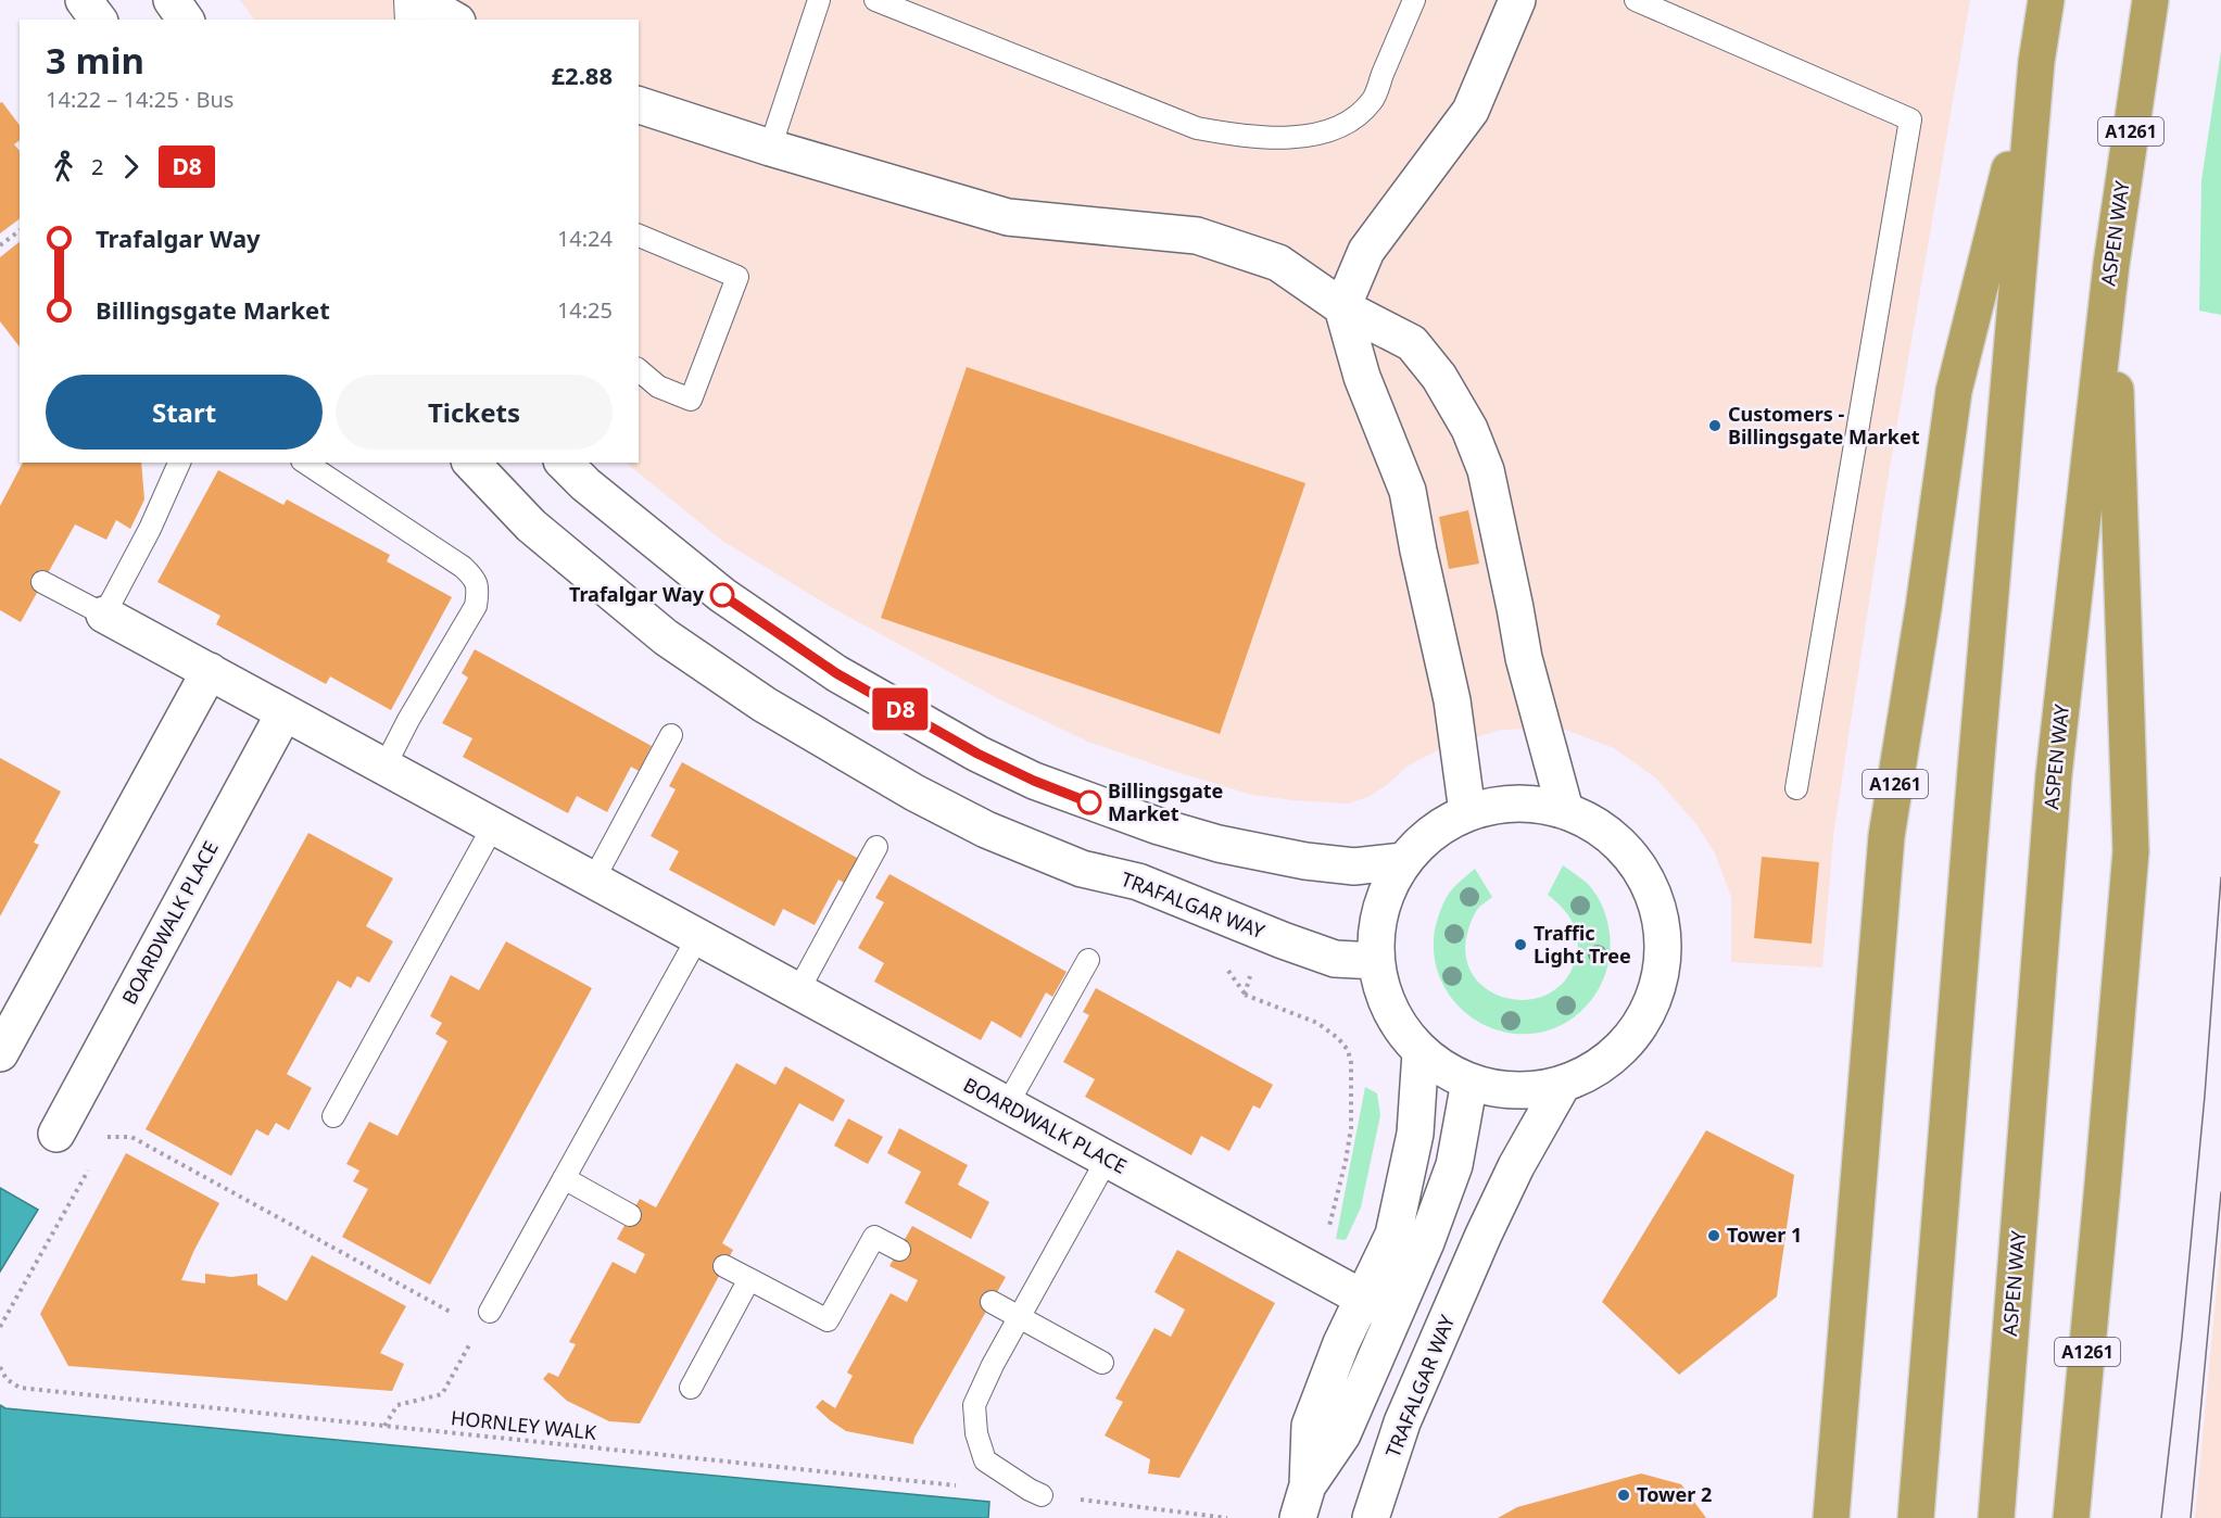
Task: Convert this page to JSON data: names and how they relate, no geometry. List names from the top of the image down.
{
  "streets": {
    "highway": ["A1261", "ASPEN WAY"],
    "street": ["TRAFALGAR WAY", "BOARDWALK PLACE"],
    "path": ["HORNLEY WALK"]
  },
  "crossings": [
    ["A1261", "ASPEN WAY"]
  ],
  "places": [
    "Customers - Billingsgate Market",
    "Trafalgar Way",
    "Billingsgate Market",
    "Traffic Light Tree",
    "Tower 1",
    "Tower 2"
  ],
  "lines": ["bus line D8"],
  "page": {
    "on_map": "D8",
    "heading": ["3 min", "14:22 – 14:25 · Bus", "£2.88"],
    "legs": ["2", "D8"],
    "list": [
      {
        "name": "Trafalgar Way",
        "value": "14:24"
      },
      {
        "name": "Billingsgate Market",
        "value": "14:25"
      }
    ],
    "buttons": ["Start", "Tickets"]
  }
}
